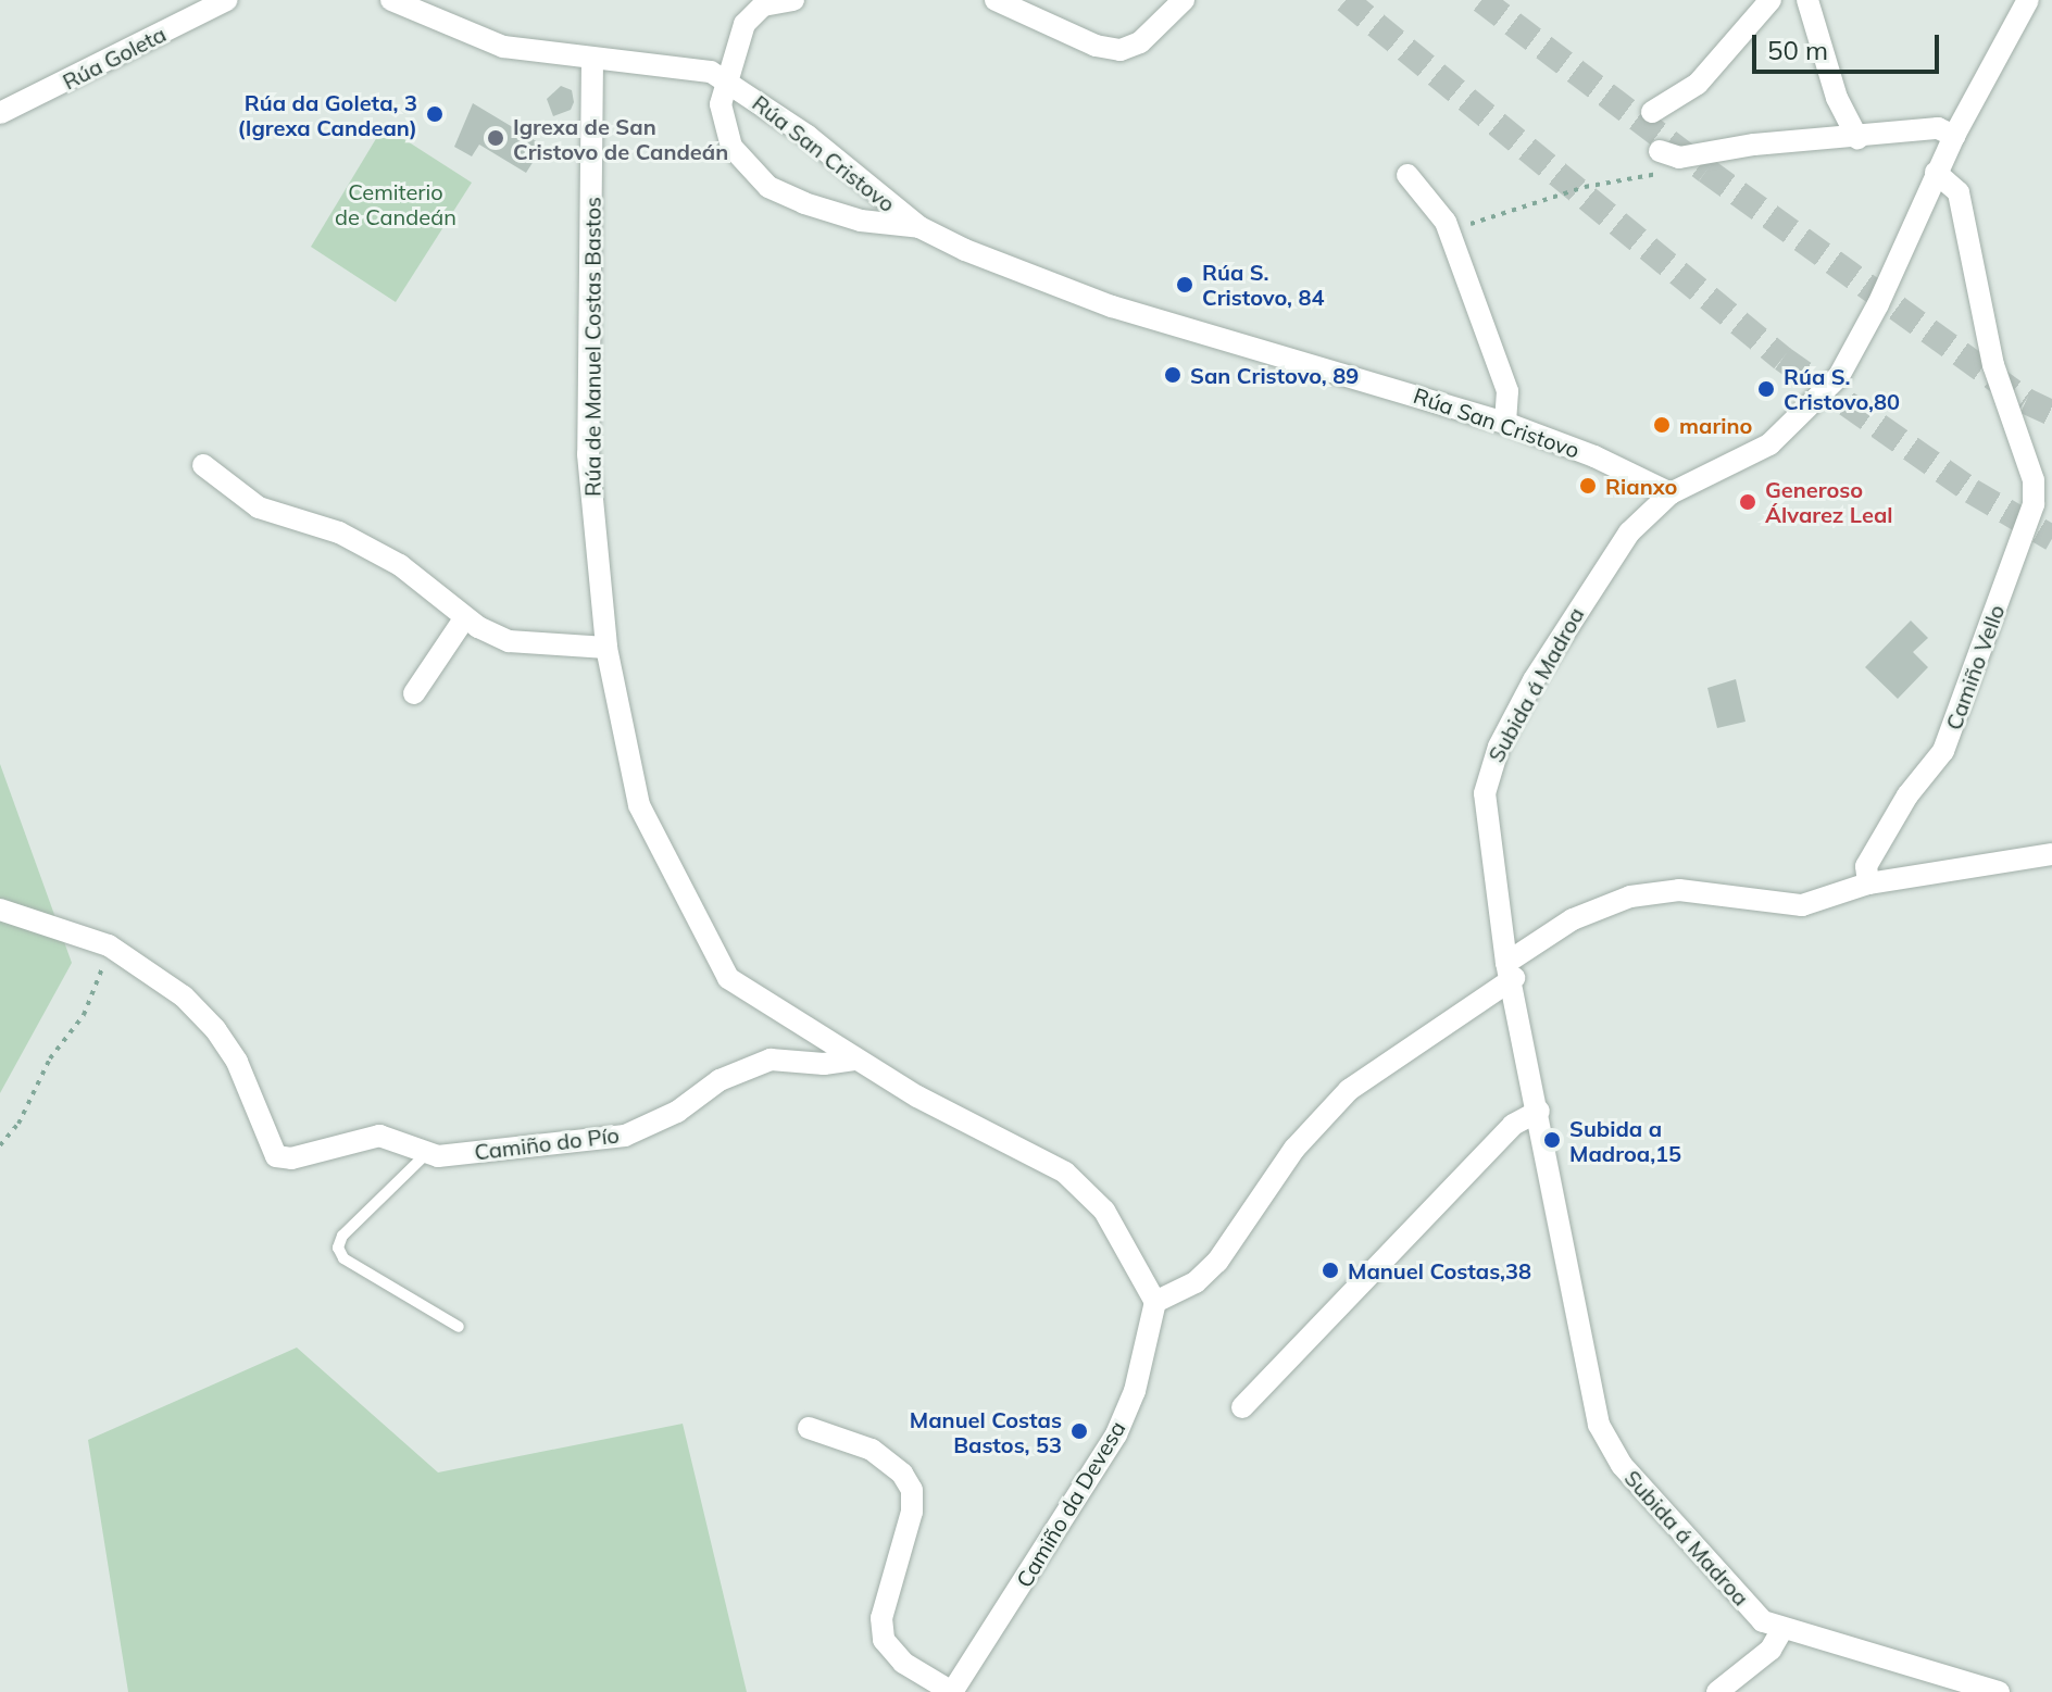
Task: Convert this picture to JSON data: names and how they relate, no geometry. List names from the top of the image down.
{
  "streets": {
    "street": [
      "Rúa Goleta",
      "Rúa San Cristovo",
      "Rúa de Manuel Costas Bastos",
      "Camiño Vello",
      "Subida á Madroa",
      "Camiño do Pío",
      "Camiño da Devesa"
    ]
  },
  "crossings": [
    ["Rúa San Cristovo", "Rúa de Manuel Costas Bastos"],
    ["Rúa San Cristovo", "Subida á Madroa"],
    ["Rúa de Manuel Costas Bastos", "Camiño do Pío"],
    ["Rúa de Manuel Costas Bastos", "Camiño da Devesa"]
  ],
  "parks": ["Cemiterio de Candeán"],
  "places": [
    "Rúa da Goleta, 3 (Igrexa Candean)",
    "Igrexa de San Cristovo de Candeán",
    "Rúa S. Cristovo, 84",
    "San Cristovo, 89",
    "Rúa S. Cristovo,80",
    "marino",
    "Rianxo",
    "Generoso Álvarez Leal",
    "Subida a Madroa,15",
    "Manuel Costas,38",
    "Manuel Costas Bastos, 53"
  ],
  "scale_bar": "50 m"
}
